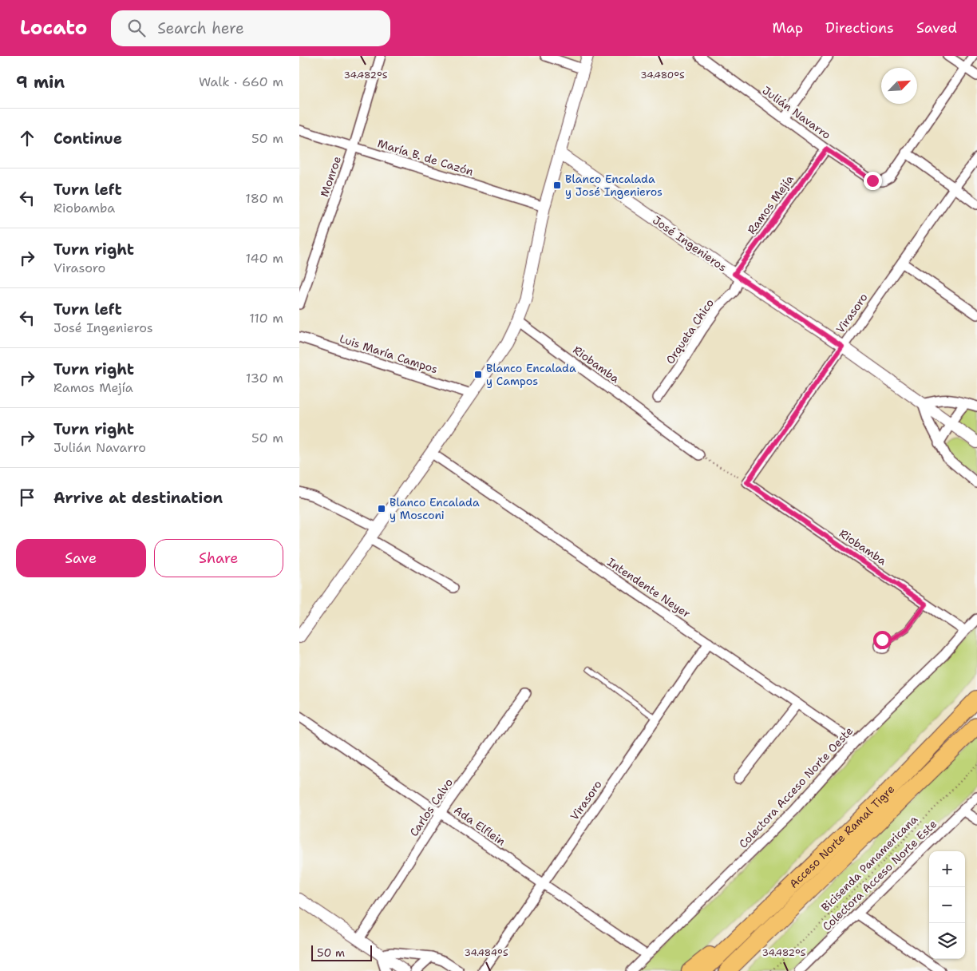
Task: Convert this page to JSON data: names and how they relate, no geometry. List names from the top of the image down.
{
  "streets": {
    "highway": ["Acceso Norte Ramal Tigre"],
    "street": [
      "Julián Navarro",
      "María B. de Cazón",
      "Monroe",
      "Ramos Mejía",
      "José Ingenieros",
      "Virasoro",
      "Orqueta Chico",
      "Luis María Campos",
      "Riobamba",
      "Intendente Neyer",
      "Colectora Acceso Norte Oeste",
      "Carlos Calvo",
      "Ada Elflein",
      "Colectora Acceso Norte Este"
    ],
    "path": ["Bicisenda Panamericana"]
  },
  "crossings": [
    ["Julián Navarro", "Ramos Mejía"],
    ["María B. de Cazón", "Monroe"],
    ["Ramos Mejía", "José Ingenieros"],
    ["Ramos Mejía", "Orqueta Chico"],
    ["José Ingenieros", "Virasoro"],
    ["José Ingenieros", "Orqueta Chico"],
    ["Virasoro", "Riobamba"],
    ["Virasoro", "Intendente Neyer"],
    ["Virasoro", "Ada Elflein"],
    ["Riobamba", "Colectora Acceso Norte Oeste"],
    ["Intendente Neyer", "Colectora Acceso Norte Oeste"],
    ["Colectora Acceso Norte Oeste", "Ada Elflein"],
    ["Carlos Calvo", "Ada Elflein"]
  ],
  "places": {
    "transit": ["Blanco Encalada y José Ingenieros", "Blanco Encalada y Campos", "Blanco Encalada y Mosconi"]
  },
  "scale_bar": "50 m",
  "north": "top right",
  "page": {
    "header": "Locato",
    "search": "Search here",
    "nav": ["Map", "Directions", "Saved"],
    "heading": ["9 min", "Walk · 660 m"],
    "list": [
      ["Continue", "50 m"],
      ["Turn left", "Riobamba", "180 m"],
      ["Turn right", "Virasoro", "140 m"],
      ["Turn left", "José Ingenieros", "110 m"],
      ["Turn right", "Ramos Mejía", "130 m"],
      ["Turn right", "Julián Navarro", "50 m"],
      "Arrive at destination"
    ],
    "buttons": ["Save", "Share"],
    "map_buttons": ["+", "−"],
    "scale": "50 m"
  },
  "coordinates": ["34.482°S", "34.480°S", "34.484°S"]
}
